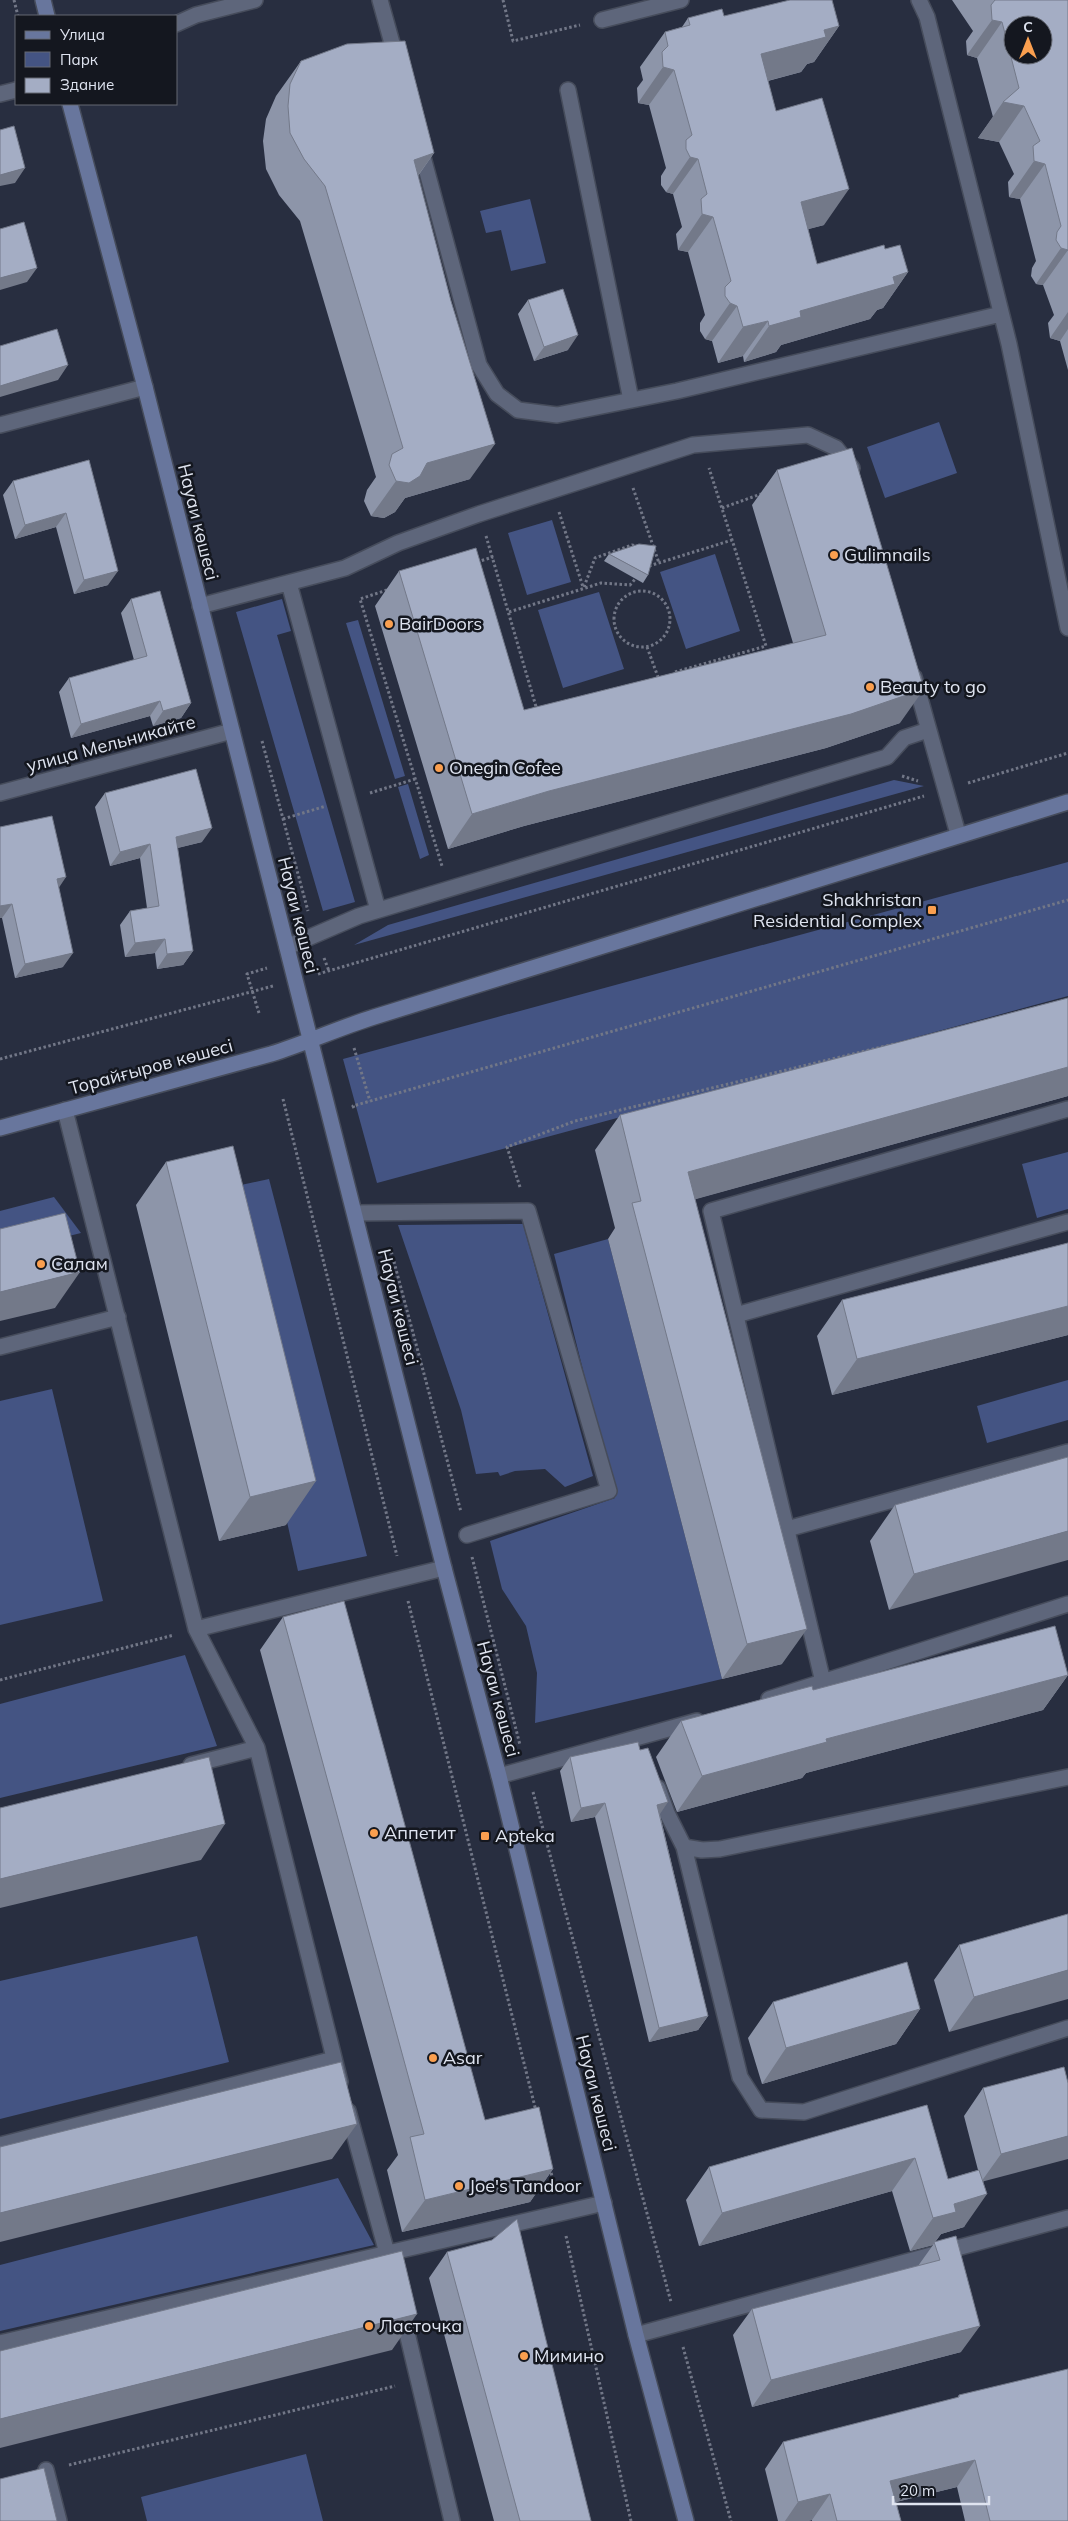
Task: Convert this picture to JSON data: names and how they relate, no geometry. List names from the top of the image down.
{
  "streets": {
    "street": ["Науаи көшесі", "улица Мельникайте", "Торайғыров көшесі"]
  },
  "crossings": [
    ["Науаи көшесі", "улица Мельникайте"],
    ["Науаи көшесі", "Торайғыров көшесі"]
  ],
  "places": {
    "other": [
      "Gulimnails",
      "BairDoors",
      "Beauty to go",
      "Onegin Cofee",
      "Салам",
      "Аппетит",
      "Asar",
      "Joe's Tandoor",
      "Ласточка",
      "Мимино"
    ],
    "transit": ["Shakhristan Residential Complex", "Apteka"]
  },
  "legend": ["Улица", "Парк", "Здание"],
  "scale_bar": "20 m",
  "north": "top"
}
